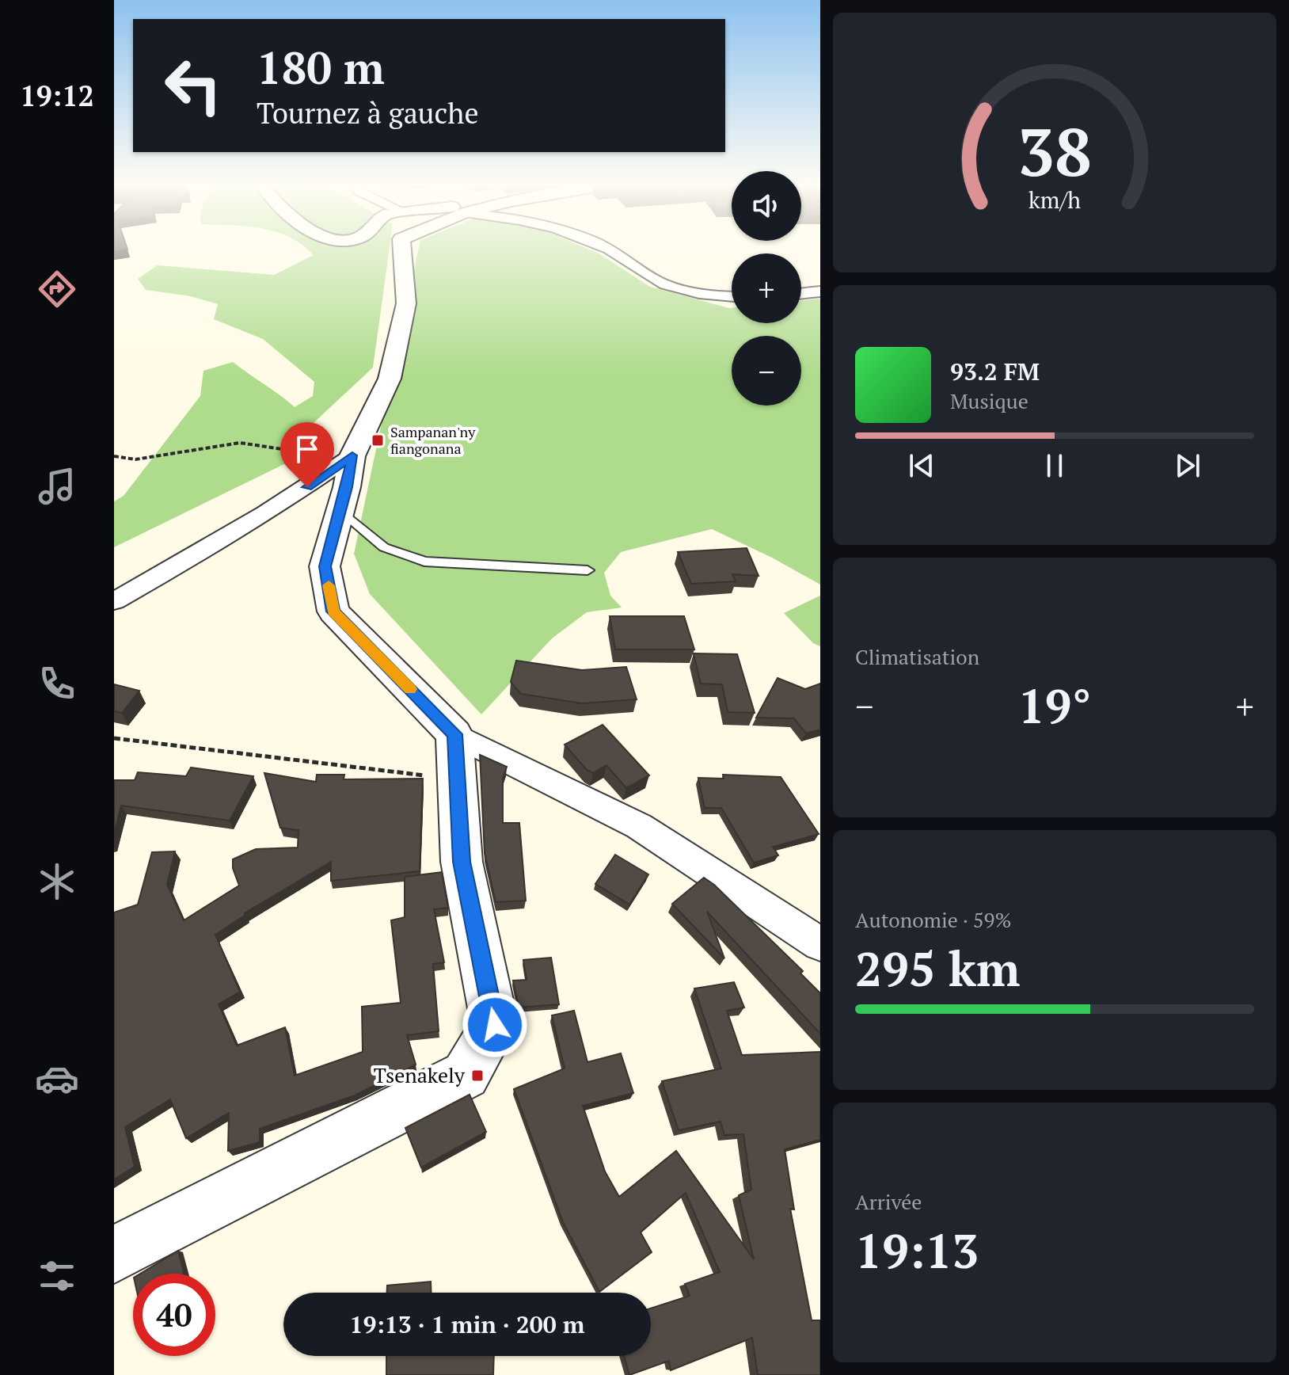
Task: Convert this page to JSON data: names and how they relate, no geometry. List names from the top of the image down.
{
  "places": {
    "transit": ["Sampanan'ny fiangonana", "Tsenakely"]
  },
  "page": {
    "tabs": "19:12",
    "turn": ["180 m", "Tournez à gauche"],
    "map_buttons": ["+", "−"],
    "song": ["93.2 FM", "Musique"],
    "tile": [
      "Climatisation",
      ["Autonomie · 59%", "295 km"],
      ["Arrivée", "19:13"]
    ],
    "heat": ["−", "19°", "+"],
    "limit": "40",
    "trip": "19:13 · 1 min · 200 m",
    "gauge": ["38", "km/h"]
  }
}
